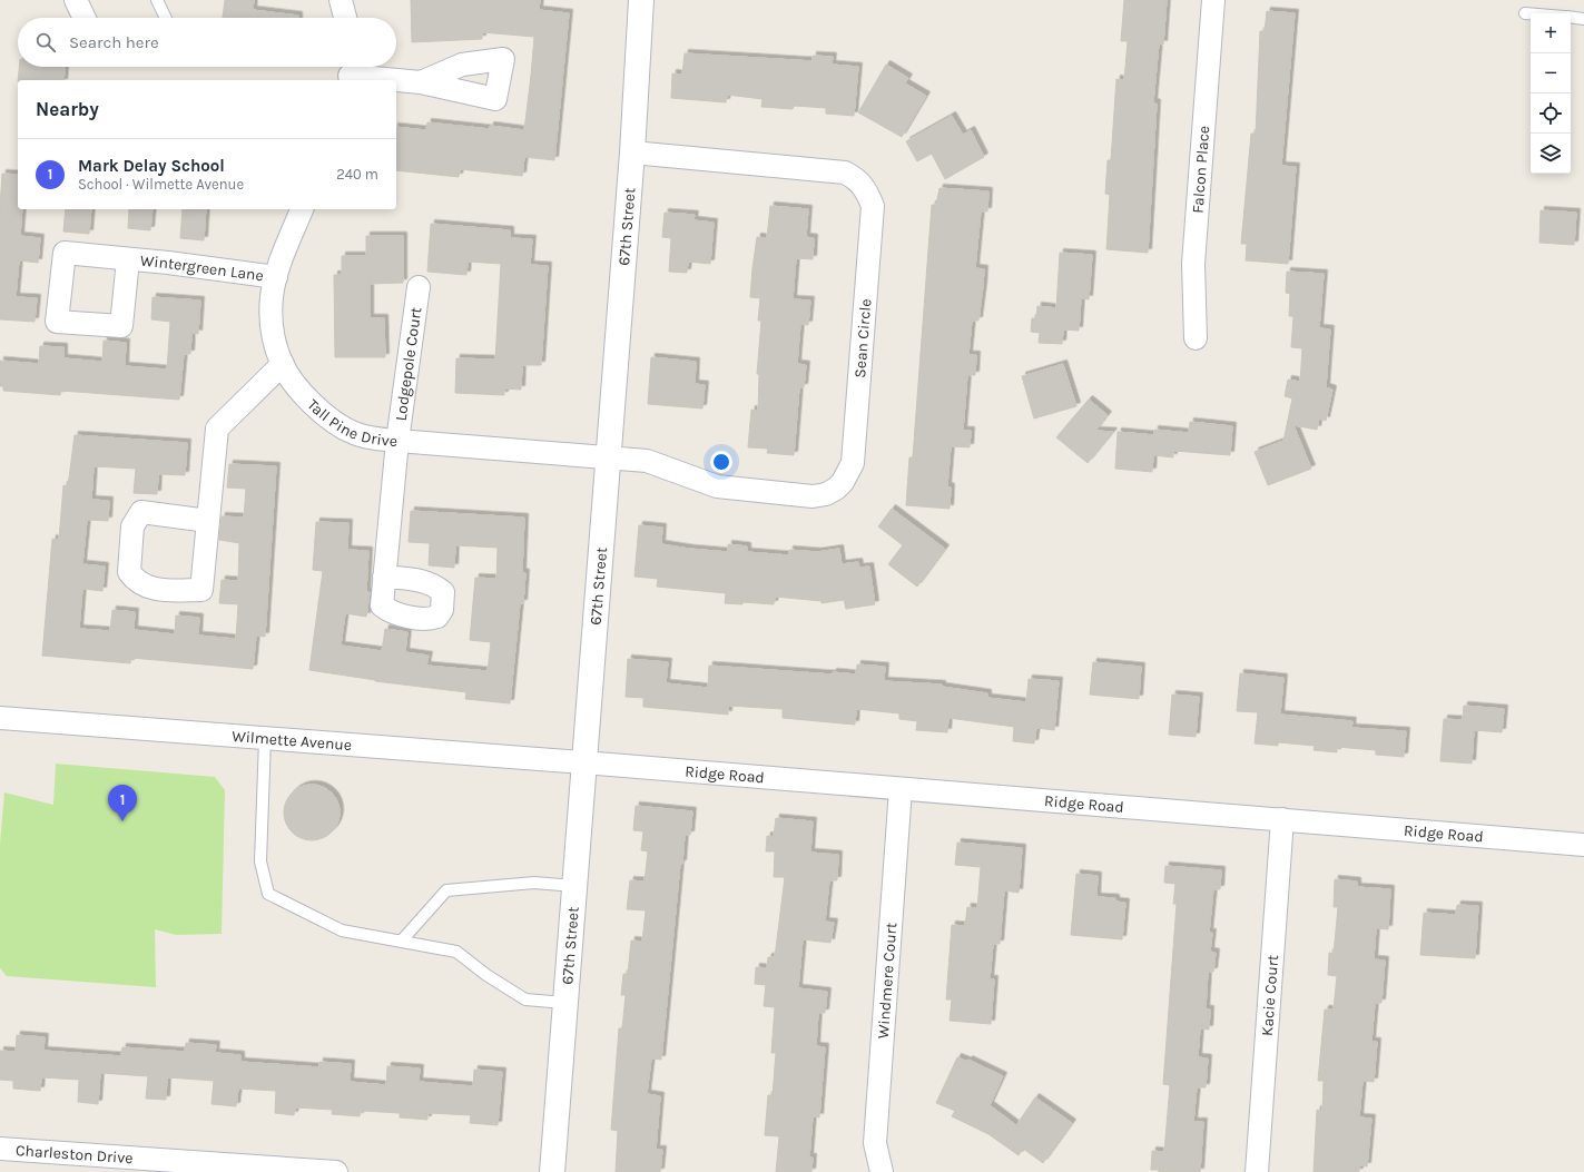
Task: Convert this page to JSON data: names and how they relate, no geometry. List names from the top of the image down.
{
  "streets": {
    "street": [
      "Falcon Place",
      "67th Street",
      "Wintergreen Lane",
      "Sean Circle",
      "Lodgepole Court",
      "Tall Pine Drive",
      "Wilmette Avenue",
      "Ridge Road",
      "Windmere Court",
      "Kacie Court",
      "Charleston Drive"
    ]
  },
  "crossings": [
    ["67th Street", "Sean Circle"],
    ["67th Street", "Tall Pine Drive"],
    ["67th Street", "Wilmette Avenue"],
    ["67th Street", "Ridge Road"],
    ["Wintergreen Lane", "Tall Pine Drive"],
    ["Sean Circle", "Tall Pine Drive"],
    ["Lodgepole Court", "Tall Pine Drive"],
    ["Wilmette Avenue", "Ridge Road"],
    ["Ridge Road", "Windmere Court"],
    ["Ridge Road", "Kacie Court"]
  ],
  "page": {
    "map_buttons": ["+", "−"],
    "search": "Search here",
    "heading": "Nearby",
    "list": [
      {
        "mark": "1",
        "name": "Mark Delay School",
        "note": "School · Wilmette Avenue",
        "value": "240 m"
      }
    ],
    "pins": "1"
  }
}
